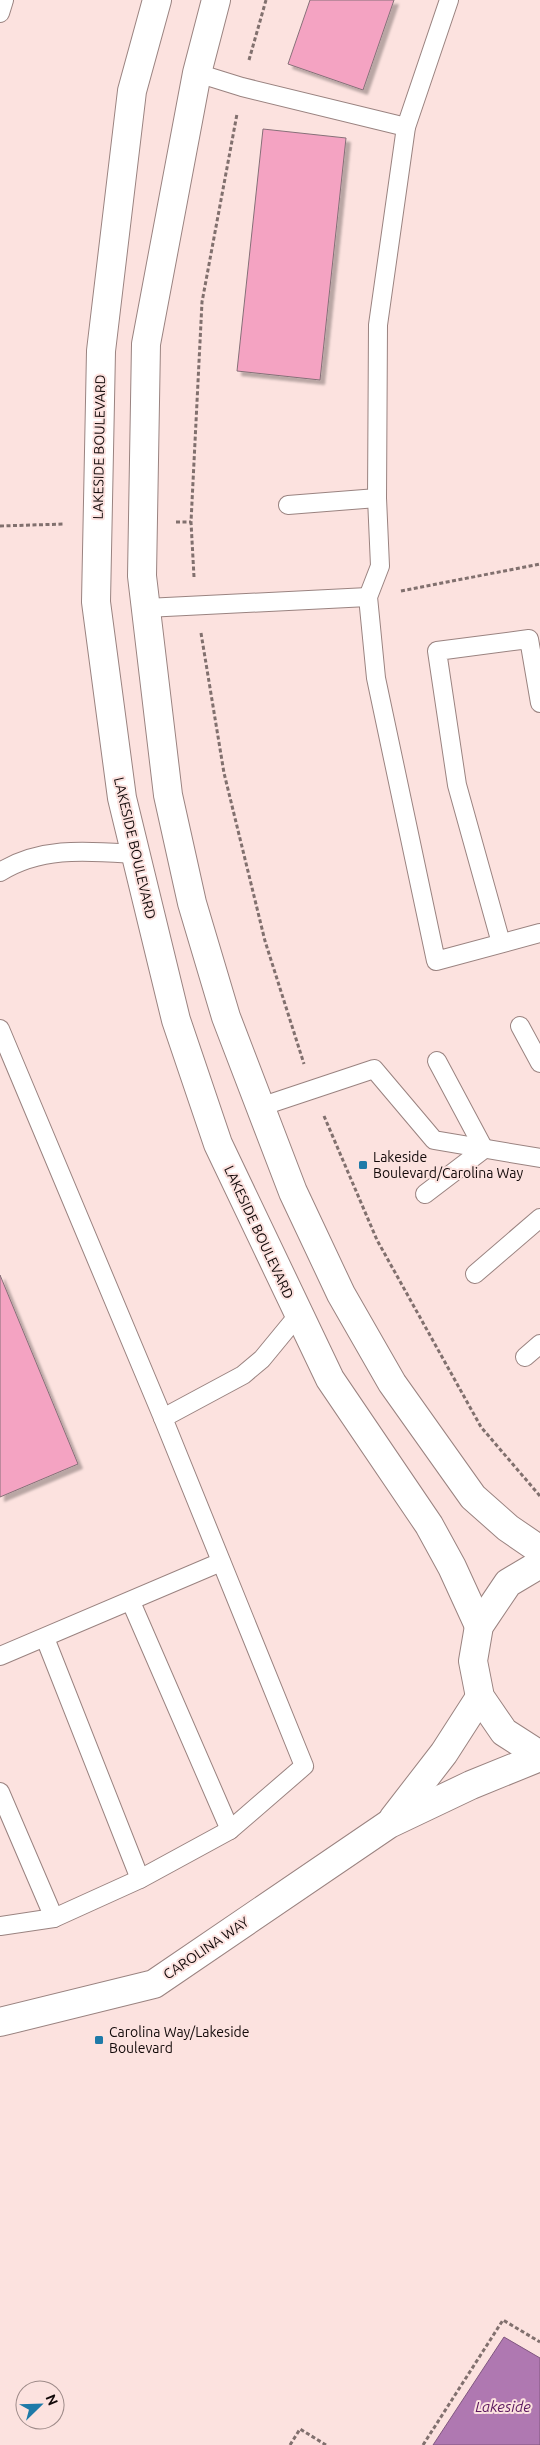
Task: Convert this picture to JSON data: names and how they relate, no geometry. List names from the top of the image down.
{
  "streets": {
    "street": ["LAKESIDE BOULEVARD", "CAROLINA WAY"]
  },
  "water": ["Lakeside"],
  "places": {
    "transit": ["Lakeside Boulevard/Carolina Way", "Carolina Way/Lakeside Boulevard"]
  },
  "north": "top right"
}
